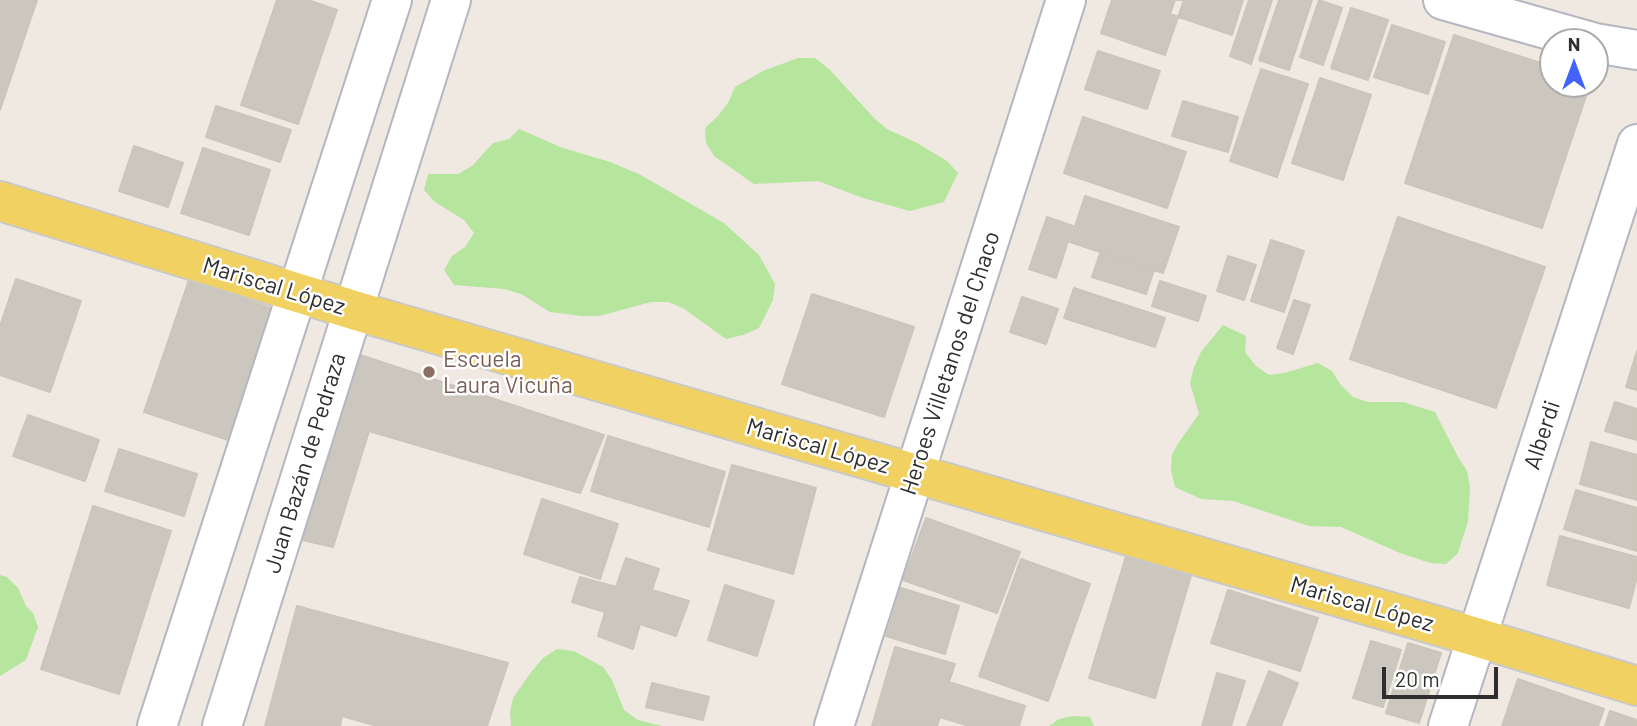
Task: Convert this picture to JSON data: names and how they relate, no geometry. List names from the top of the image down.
{
  "streets": {
    "main road": ["Mariscal López"],
    "street": ["Heroes Villetanos del Chaco", "Alberdi", "Juan Bazán de Pedraza"]
  },
  "crossings": [
    ["Mariscal López", "Heroes Villetanos del Chaco"],
    ["Mariscal López", "Alberdi"],
    ["Mariscal López", "Juan Bazán de Pedraza"]
  ],
  "places": ["Escuela Laura Vicuña"],
  "scale_bar": "20 m",
  "north": "top"
}
